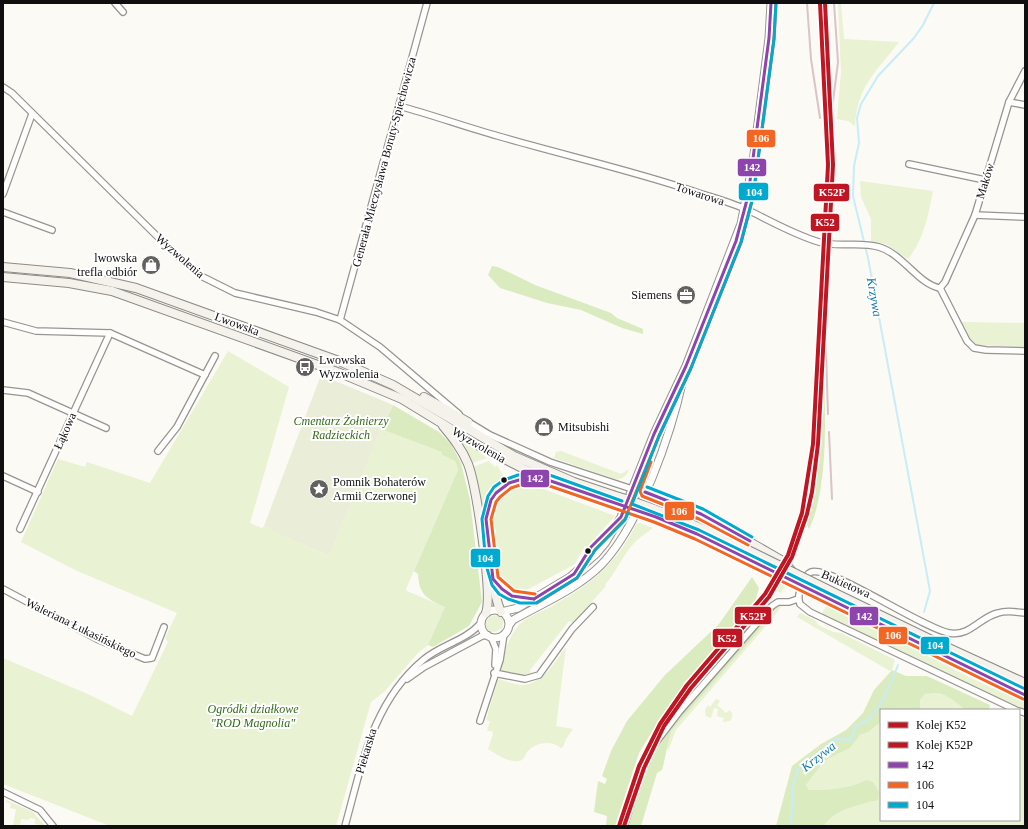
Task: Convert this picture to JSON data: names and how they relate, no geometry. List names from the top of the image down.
{
  "streets": {
    "main road": ["Wyzwolenia", "Lwowska"],
    "street": [
      "Generała Mieczysława Boruty-Spiechowicza",
      "Maków",
      "Towarowa",
      "Łąkowa",
      "Bukietowa",
      "Waleriana Łukasińskiego",
      "Piekarska"
    ]
  },
  "crossings": [
    ["Generała Mieczysława Boruty-Spiechowicza", "Towarowa"],
    ["Generała Mieczysława Boruty-Spiechowicza", "Wyzwolenia"],
    ["Maków", "Towarowa"],
    ["Wyzwolenia", "Lwowska"]
  ],
  "water": ["Krzywa"],
  "parks": ["Cmentarz Żołnierzy Radzieckich", "Ogródki działkowe \"ROD Magnolia\""],
  "places": {
    "shop": ["lwowska trefla odbiór", "Mitsubishi"],
    "office": ["Siemens"],
    "bus stop": ["Lwowska Wyzwolenia"],
    "place": ["Pomnik Bohaterów Armii Czerwonej"]
  },
  "lines": [
    "rail line K52",
    "rail line K52P",
    "transit line 142",
    "transit line 106",
    "transit line 104"
  ],
  "legend": [
    "Kolej K52",
    "Kolej K52P",
    "142",
    "106",
    "104"
  ]
}
